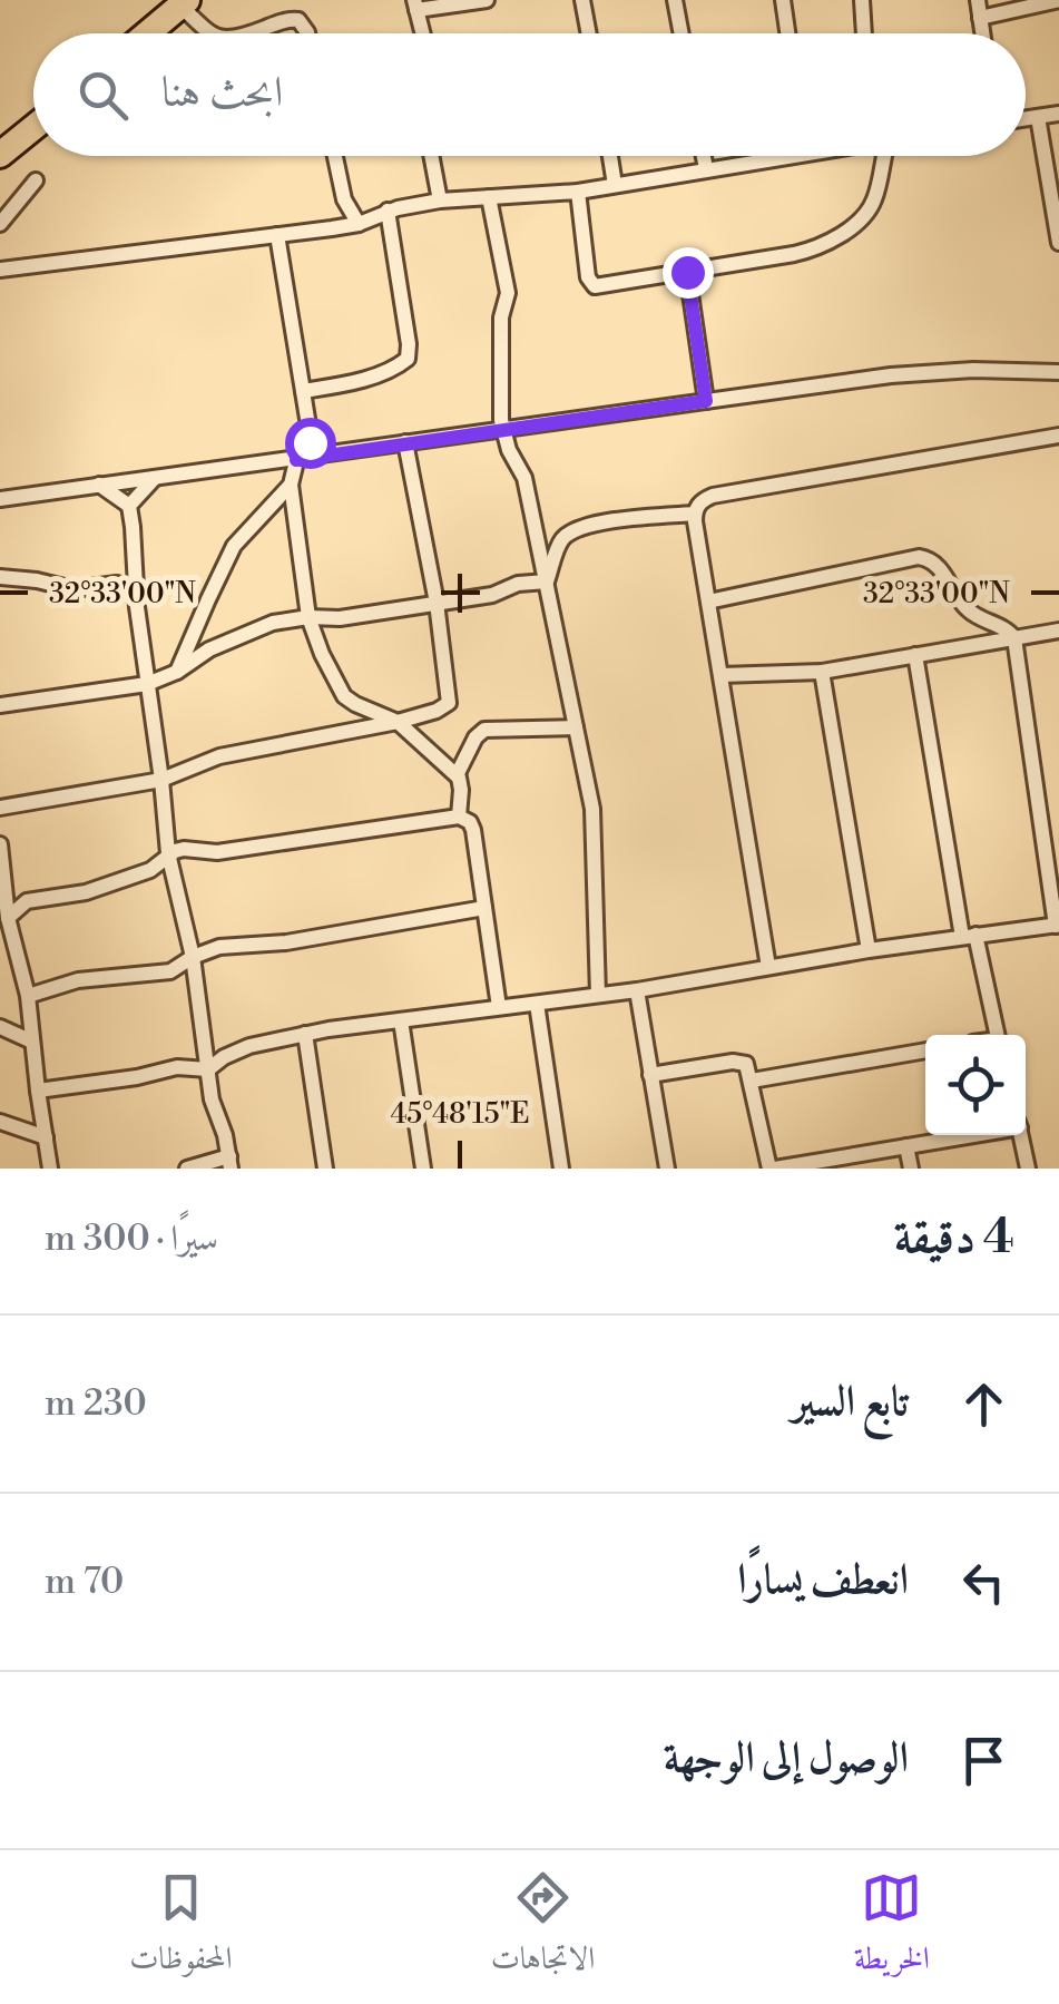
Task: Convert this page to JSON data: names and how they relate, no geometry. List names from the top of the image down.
{
  "page": {
    "search": "ابحث هنا",
    "heading": ["4 دقيقة", "سيرًا · 300 m"],
    "list": [
      ["تابع السير", "230 m"],
      ["انعطف يسارًا", "70 m"],
      "الوصول إلى الوجهة"
    ],
    "nav": ["الخريطة", "الاتجاهات", "المحفوظات"]
  },
  "coordinates": ["32°33'00\"N", "45°48'15\"E"]
}
